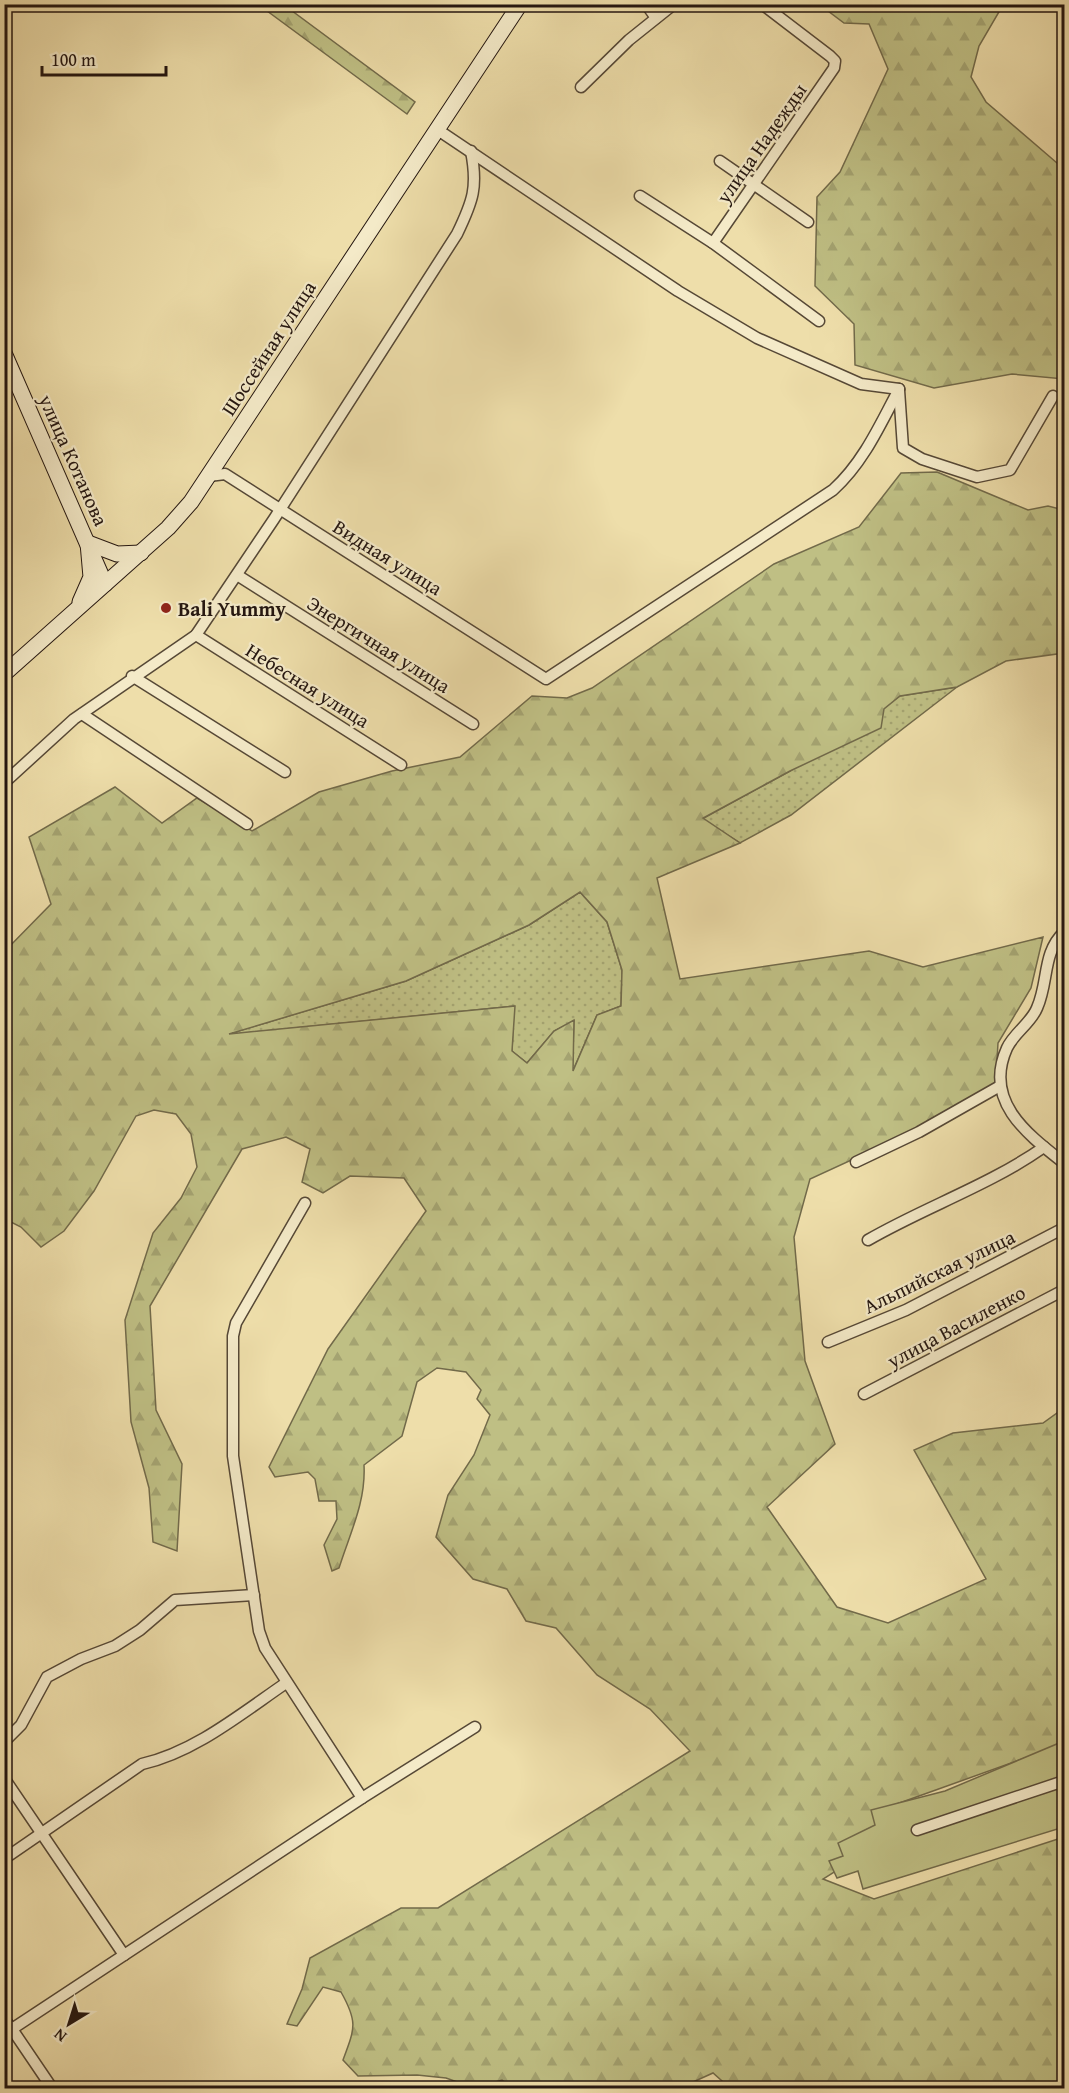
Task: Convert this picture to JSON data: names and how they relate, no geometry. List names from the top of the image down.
{
  "streets": {
    "street": [
      "улица Надежды",
      "Шоссейная улица",
      "улица Котанова",
      "Видная улица",
      "Энергичная улица",
      "Небесная улица",
      "Альпийская улица",
      "улица Василенко"
    ]
  },
  "crossings": [
    ["Шоссейная улица", "улица Котанова"],
    ["Шоссейная улица", "Видная улица"]
  ],
  "places": ["Bali Yummy"],
  "scale_bar": "100 m",
  "north": "bottom left"
}
